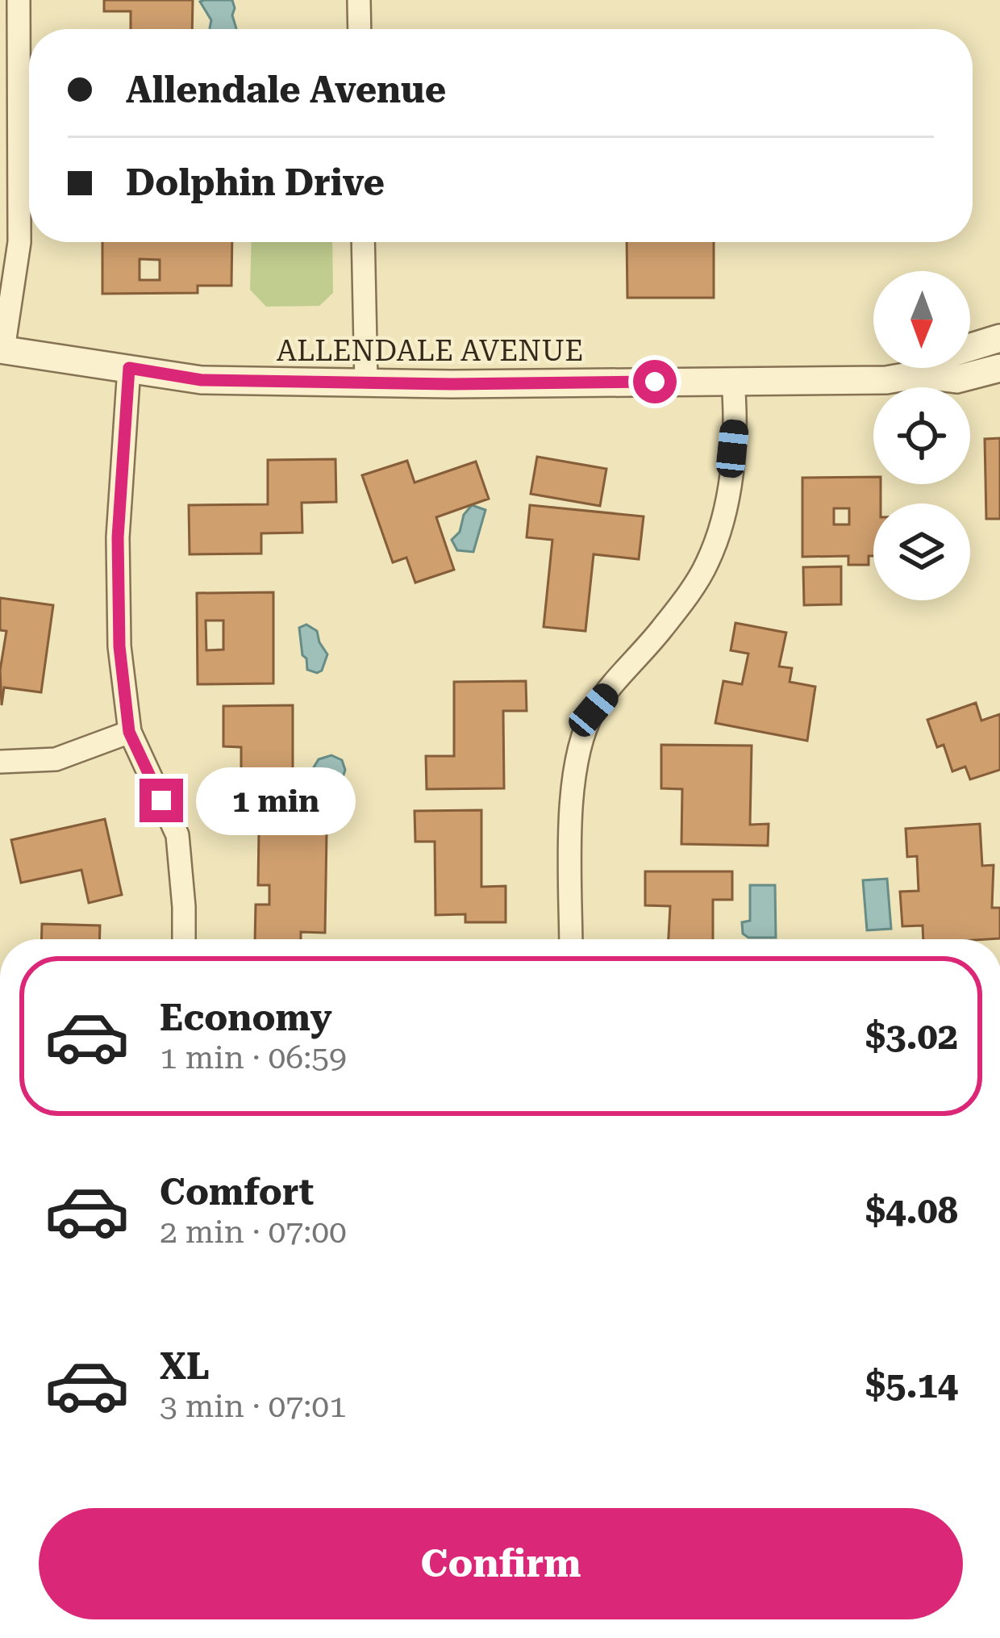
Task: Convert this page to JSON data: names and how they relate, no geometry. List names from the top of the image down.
{
  "streets": {
    "street": ["ALLENDALE AVENUE"]
  },
  "north": "bottom",
  "page": {
    "banner": ["Allendale Avenue", "Dolphin Drive"],
    "bubble": "1 min",
    "list": [
      {
        "name": "Economy",
        "note": "1 min · 06:59",
        "value": "$3.02"
      },
      {
        "name": "Comfort",
        "note": "2 min · 07:00",
        "value": "$4.08"
      },
      {
        "name": "XL",
        "note": "3 min · 07:01",
        "value": "$5.14"
      }
    ],
    "buttons": "Confirm"
  }
}
